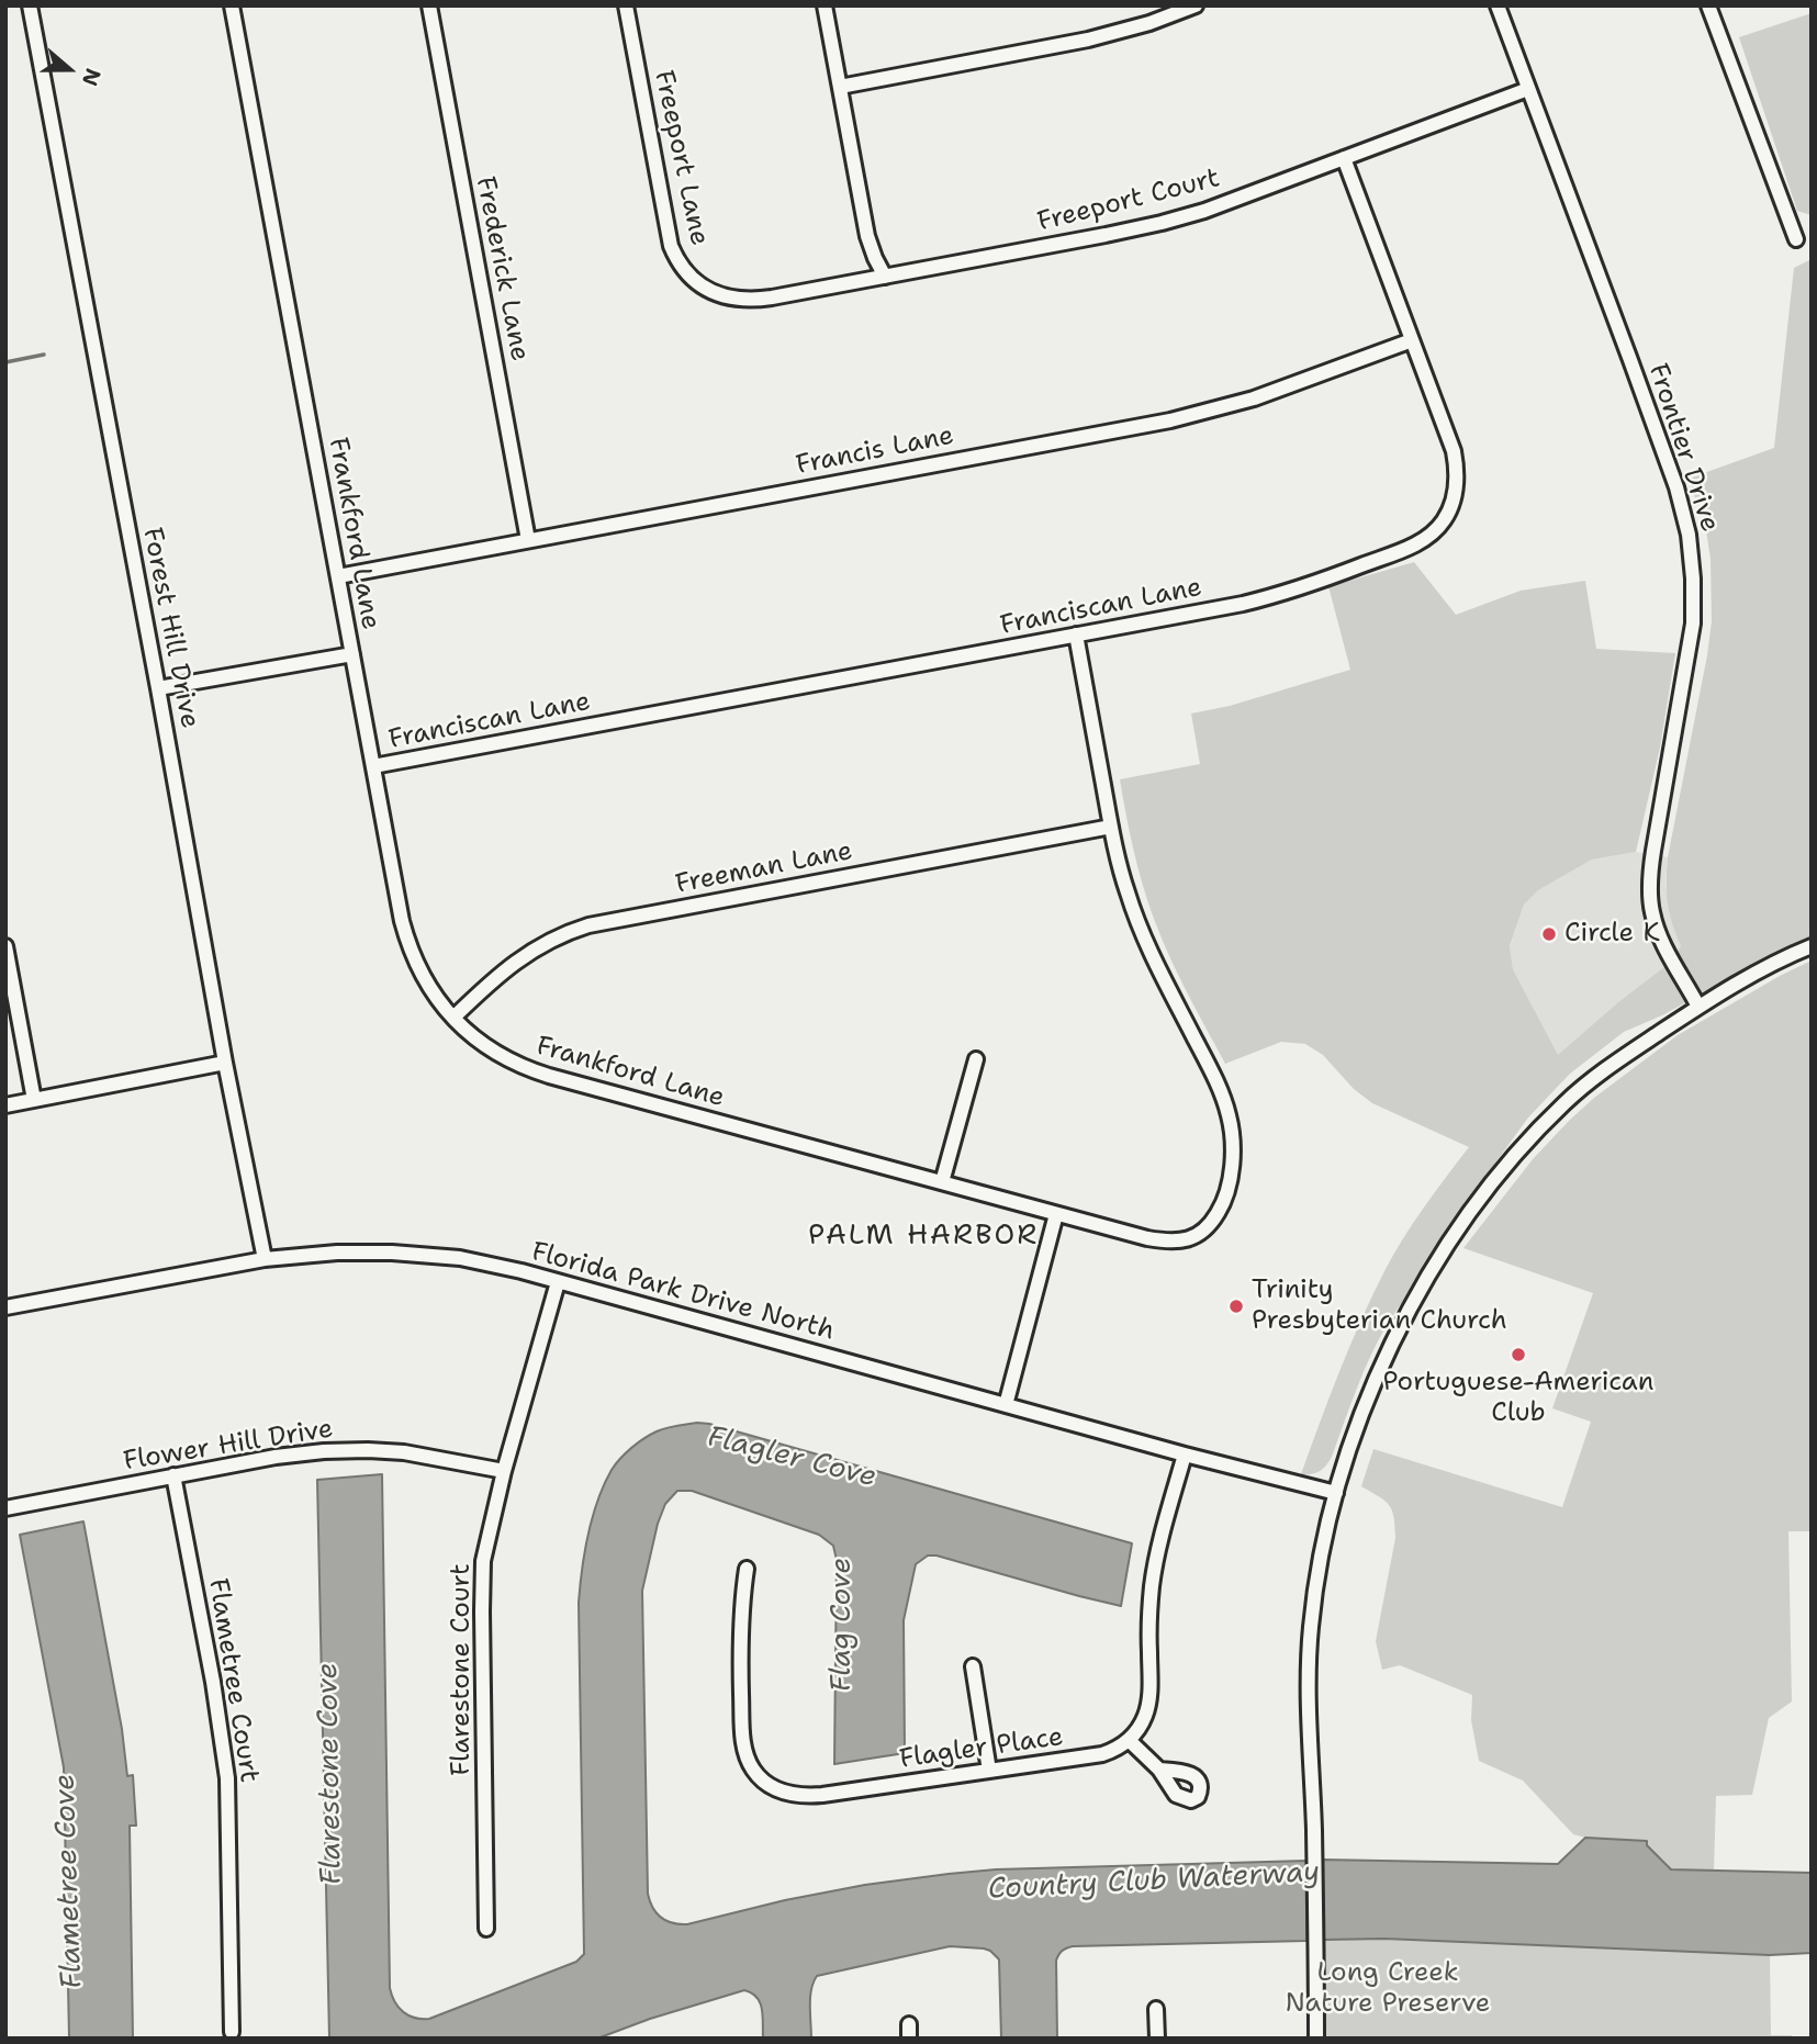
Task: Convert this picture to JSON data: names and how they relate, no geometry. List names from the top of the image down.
{
  "streets": {
    "street": [
      "Freeport Lane",
      "Freeport Court",
      "Frederick Lane",
      "Frontier Drive",
      "Francis Lane",
      "Frankford Lane",
      "Franciscan Lane",
      "Forest Hill Drive",
      "Freeman Lane",
      "Florida Park Drive North",
      "Flower Hill Drive",
      "Flarestone Court",
      "Flametree Court",
      "Flagler Place"
    ]
  },
  "crossings": [
    ["Freeport Lane", "Freeport Court"],
    ["Freeport Court", "Frontier Drive"],
    ["Freeport Court", "Franciscan Lane"],
    ["Frederick Lane", "Francis Lane"],
    ["Francis Lane", "Frankford Lane"],
    ["Francis Lane", "Franciscan Lane"],
    ["Frankford Lane", "Franciscan Lane"],
    ["Frankford Lane", "Freeman Lane"],
    ["Forest Hill Drive", "Florida Park Drive North"],
    ["Florida Park Drive North", "Flarestone Court"],
    ["Flower Hill Drive", "Flarestone Court"],
    ["Flower Hill Drive", "Flametree Court"]
  ],
  "districts": ["PALM HARBOR"],
  "water": [
    "Flagler Cove",
    "Flag Cove",
    "Flarestone Cove",
    "Flametree Cove",
    "Country Club Waterway"
  ],
  "parks": ["Long Creek Nature Preserve"],
  "places": ["Circle K", "Trinity Presbyterian Church", "Portuguese-American Club"],
  "north": "right"
}
